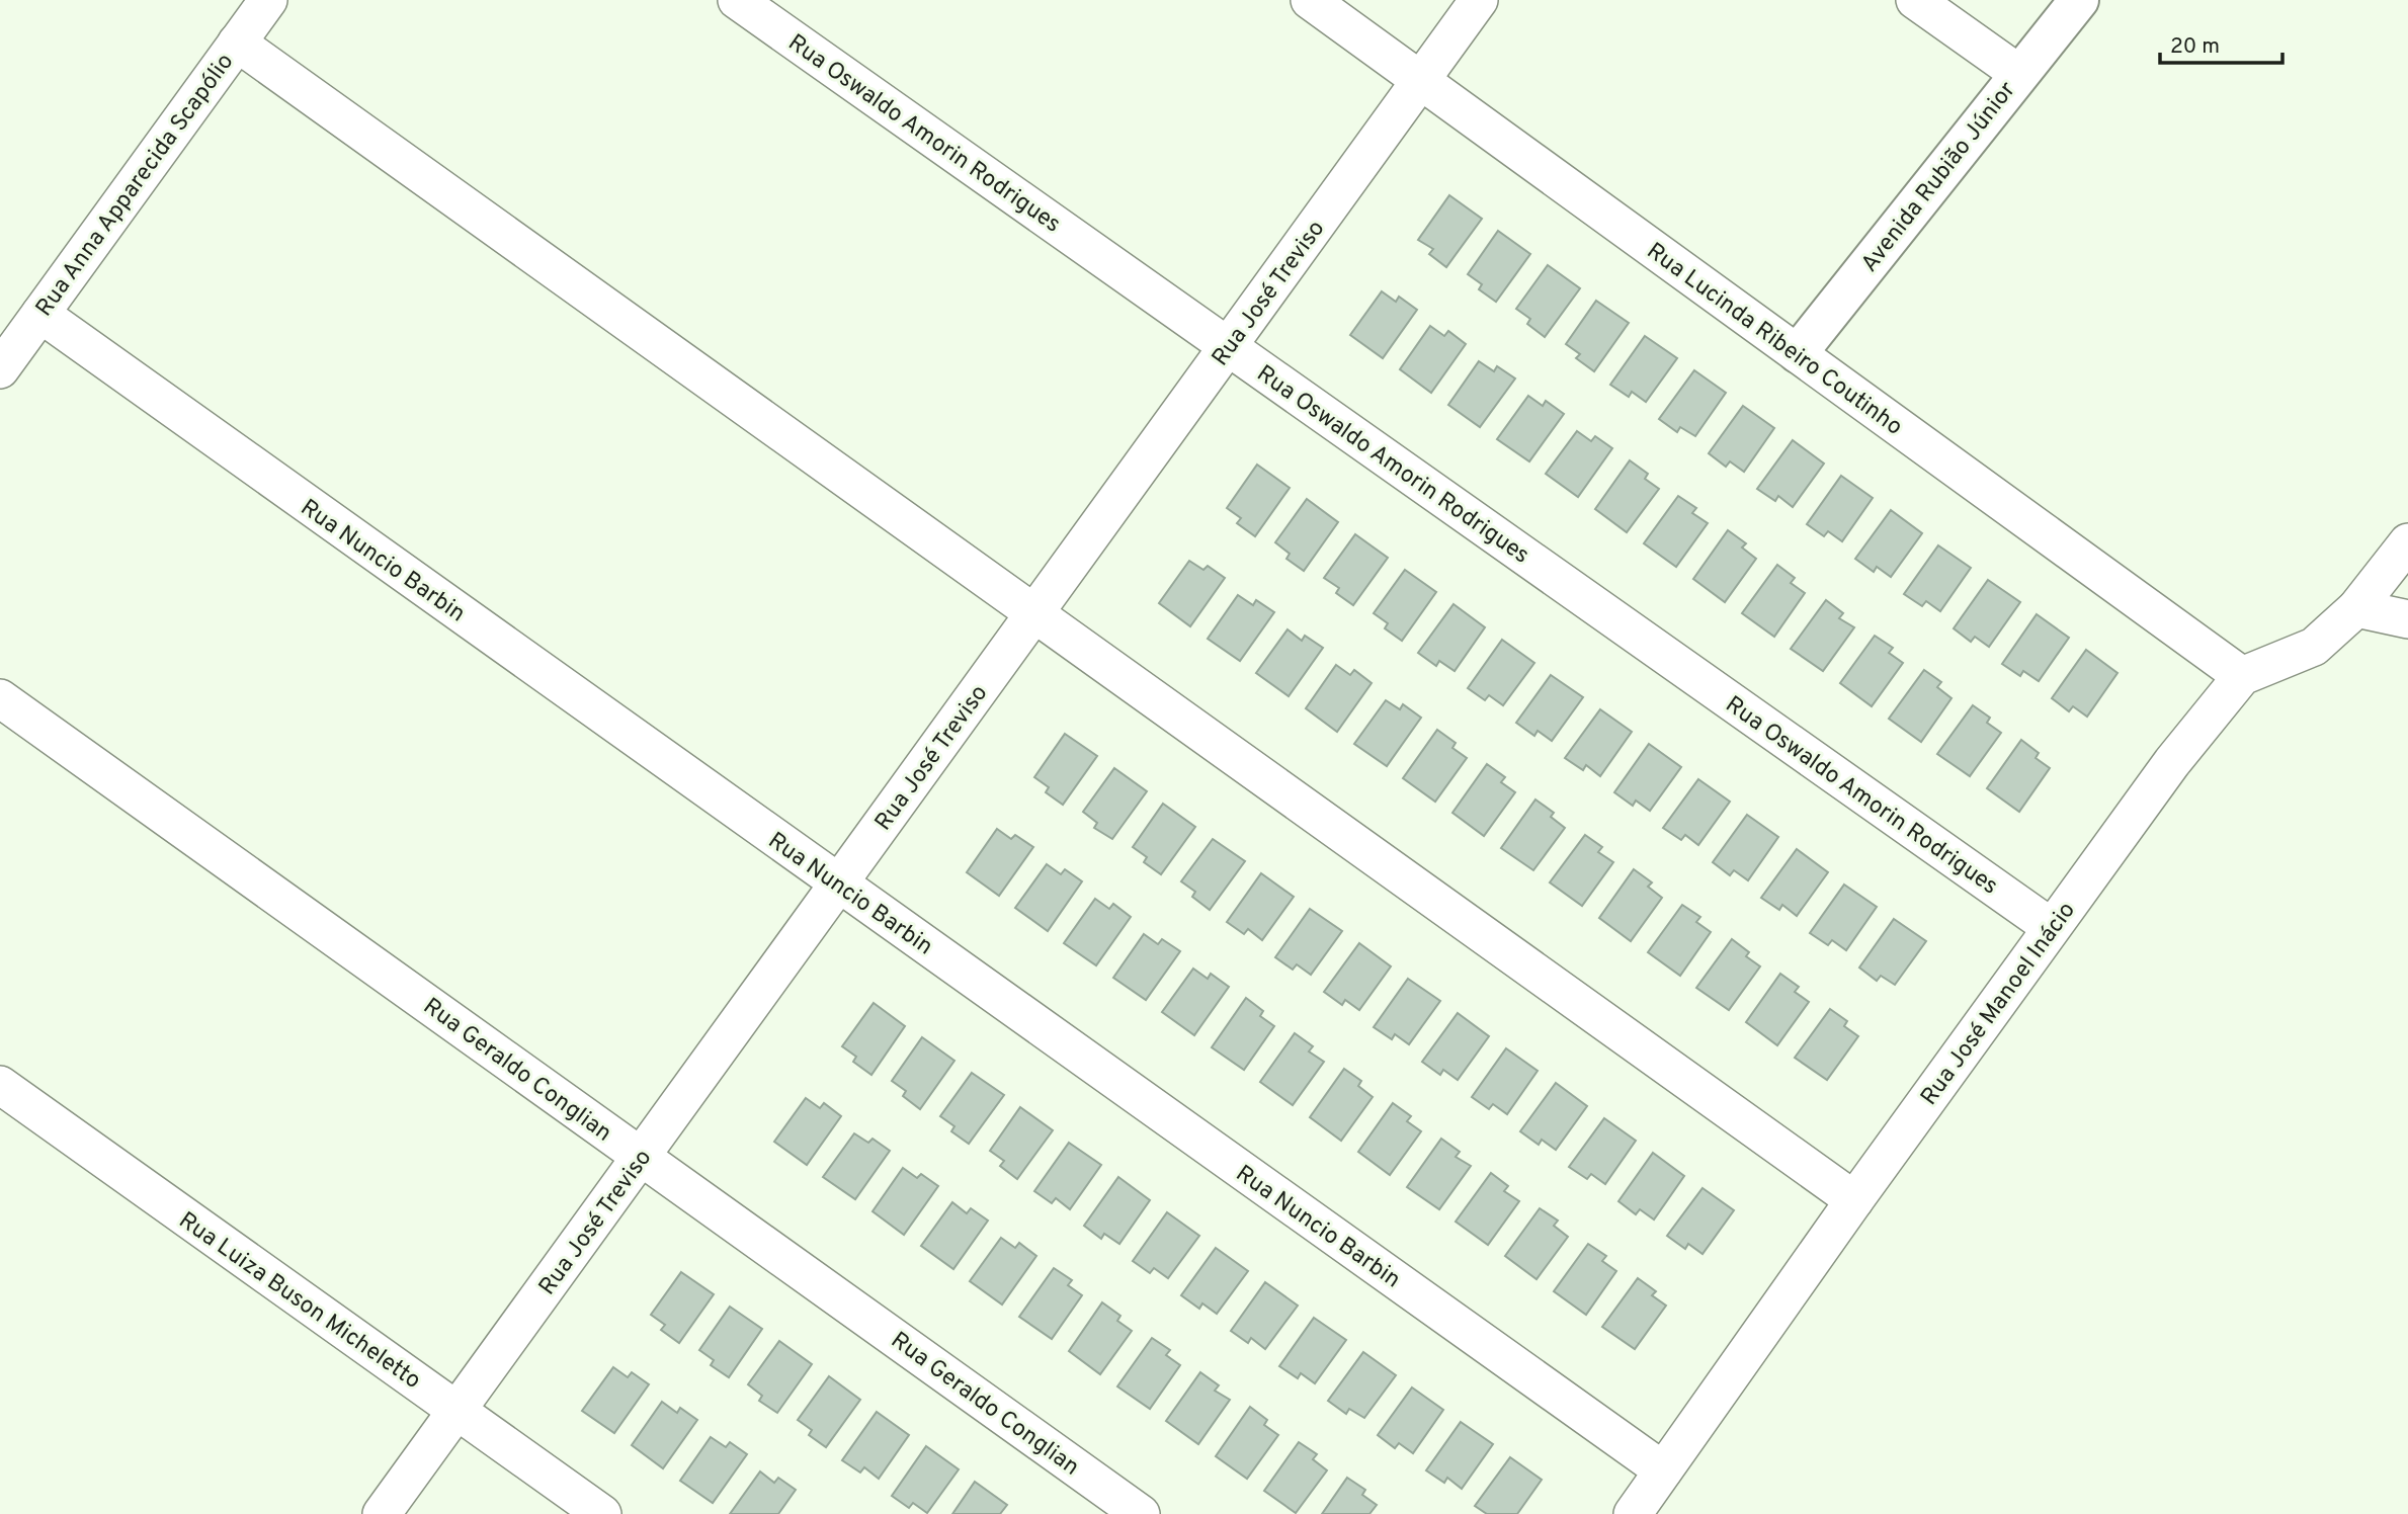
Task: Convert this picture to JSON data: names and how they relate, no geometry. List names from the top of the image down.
{
  "streets": {
    "street": [
      "Rua Oswaldo Amorin Rodrigues",
      "Avenida Rubião Júnior",
      "Rua Anna Apparecida Scapólio",
      "Rua José Treviso",
      "Rua Lucinda Ribeiro Coutinho",
      "Rua Nuncio Barbin",
      "Rua José Manoel Inácio",
      "Rua Geraldo Conglian",
      "Rua Luiza Buson Micheletto"
    ]
  },
  "crossings": [
    ["Rua Oswaldo Amorin Rodrigues", "Rua José Treviso"],
    ["Rua Oswaldo Amorin Rodrigues", "Rua José Manoel Inácio"],
    ["Avenida Rubião Júnior", "Rua Lucinda Ribeiro Coutinho"],
    ["Rua Anna Apparecida Scapólio", "Rua Nuncio Barbin"],
    ["Rua José Treviso", "Rua Lucinda Ribeiro Coutinho"],
    ["Rua José Treviso", "Rua Nuncio Barbin"],
    ["Rua José Treviso", "Rua Geraldo Conglian"],
    ["Rua José Treviso", "Rua Luiza Buson Micheletto"],
    ["Rua Lucinda Ribeiro Coutinho", "Rua José Manoel Inácio"],
    ["Rua Nuncio Barbin", "Rua José Manoel Inácio"]
  ],
  "scale_bar": "20 m"
}
